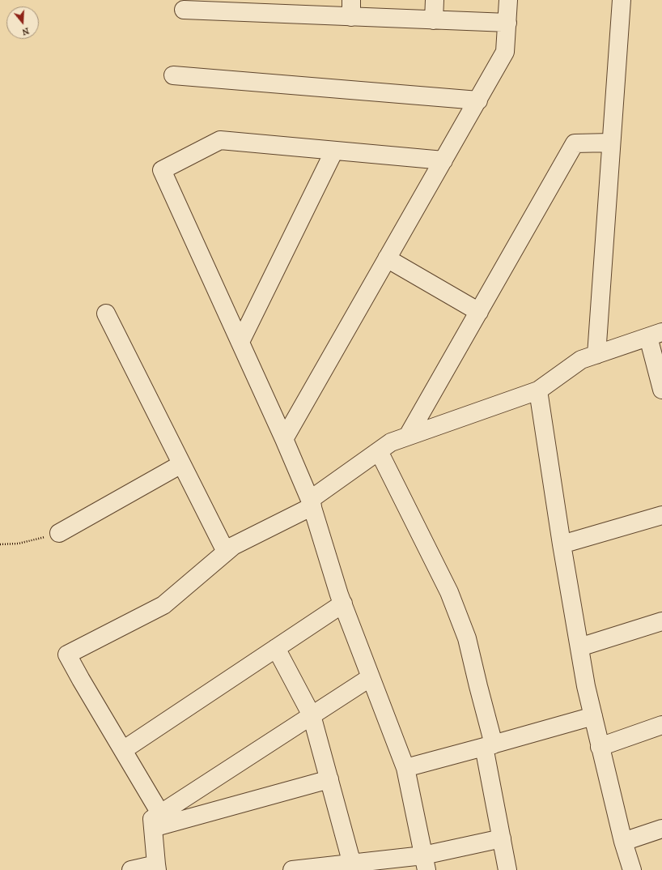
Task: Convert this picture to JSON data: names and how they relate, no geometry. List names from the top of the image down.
{
  "north": "bottom"
}
